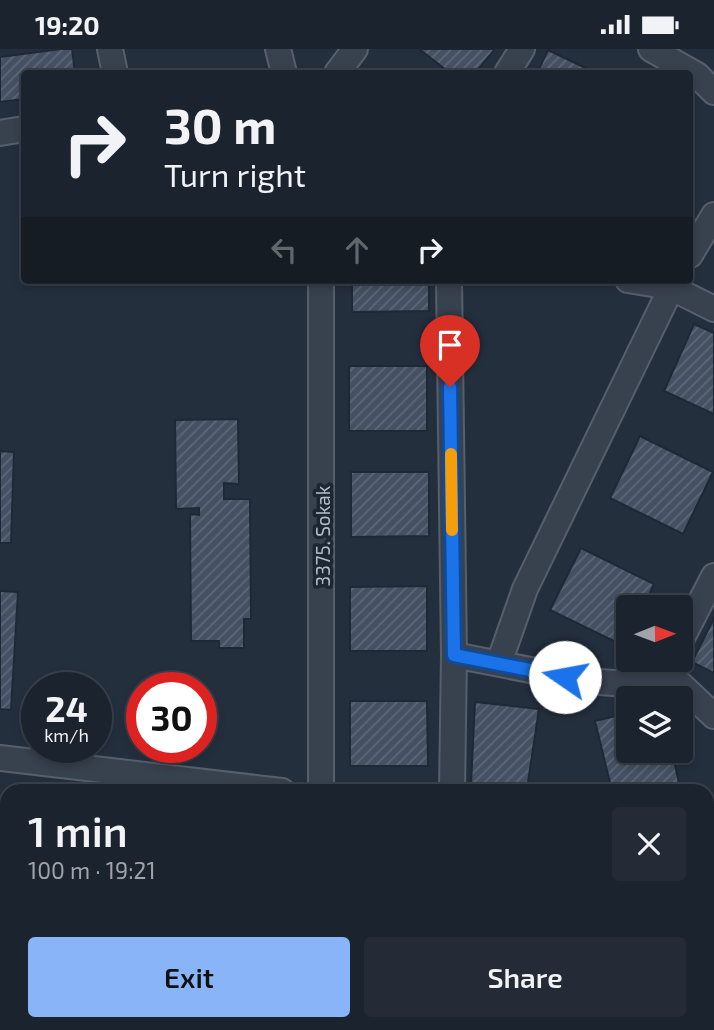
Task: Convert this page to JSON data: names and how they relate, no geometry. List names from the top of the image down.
{
  "streets": {
    "street": ["3375. Sokak"]
  },
  "north": "right",
  "page": {
    "status": "19:20",
    "turn": ["30 m", "Turn right"],
    "speed": "24 km/h",
    "limit": "30",
    "heading": ["1 min", "100 m · 19:21"],
    "buttons": ["Exit", "Share"]
  }
}
